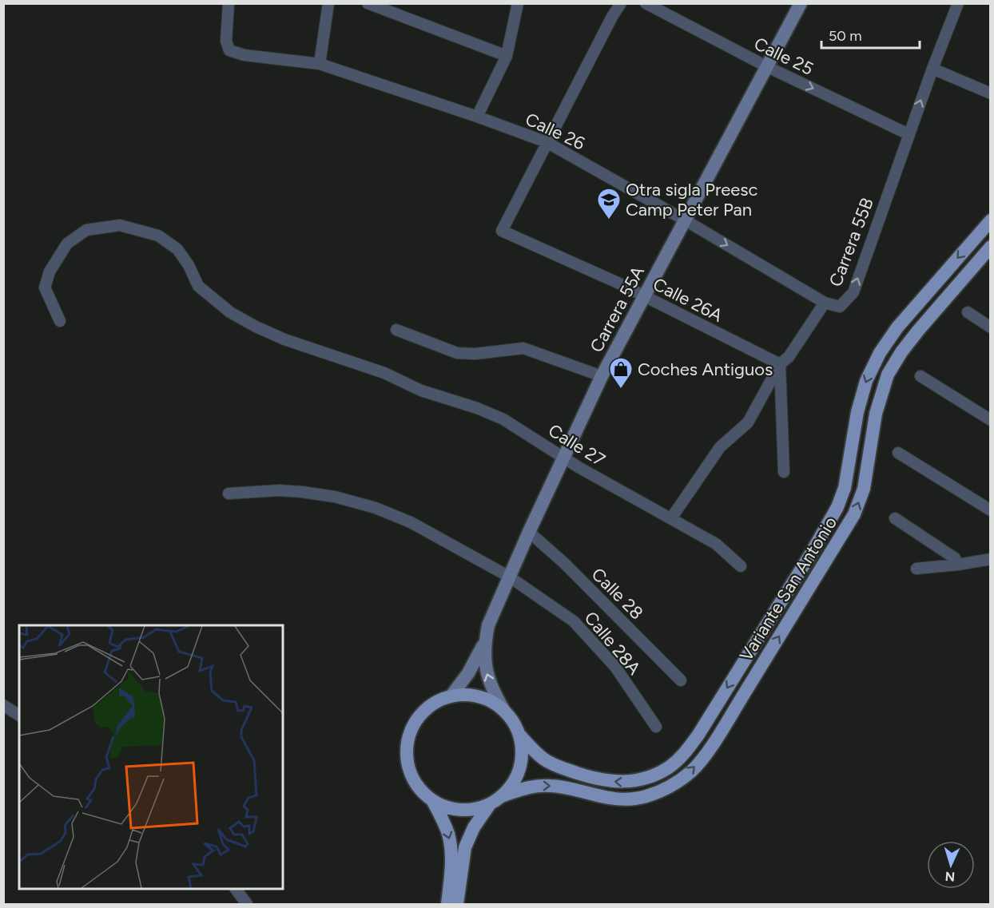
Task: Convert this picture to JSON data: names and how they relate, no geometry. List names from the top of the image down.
{
  "streets": {
    "main road": ["Carrera 55A", "Variante San Antonio"],
    "street": [
      "Calle 25",
      "Calle 26",
      "Carrera 55B",
      "Calle 26A",
      "Calle 27",
      "Calle 28",
      "Calle 28A"
    ]
  },
  "crossings": [
    ["Calle 25", "Carrera 55B"],
    ["Calle 25", "Carrera 55A"],
    ["Calle 26", "Carrera 55B"],
    ["Calle 26", "Calle 26A"],
    ["Calle 26", "Carrera 55A"],
    ["Carrera 55B", "Calle 26A"],
    ["Carrera 55B", "Calle 27"],
    ["Calle 26A", "Carrera 55A"],
    ["Carrera 55A", "Calle 27"],
    ["Carrera 55A", "Variante San Antonio"],
    ["Carrera 55A", "Calle 28"],
    ["Carrera 55A", "Calle 28A"]
  ],
  "one_way": ["Calle 25", "Carrera 55B"],
  "places": {
    "school or university": ["Otra sigla Preesc Camp Peter Pan"],
    "shop": ["Coches Antiguos"]
  },
  "scale_bar": "50 m",
  "north": "bottom"
}
